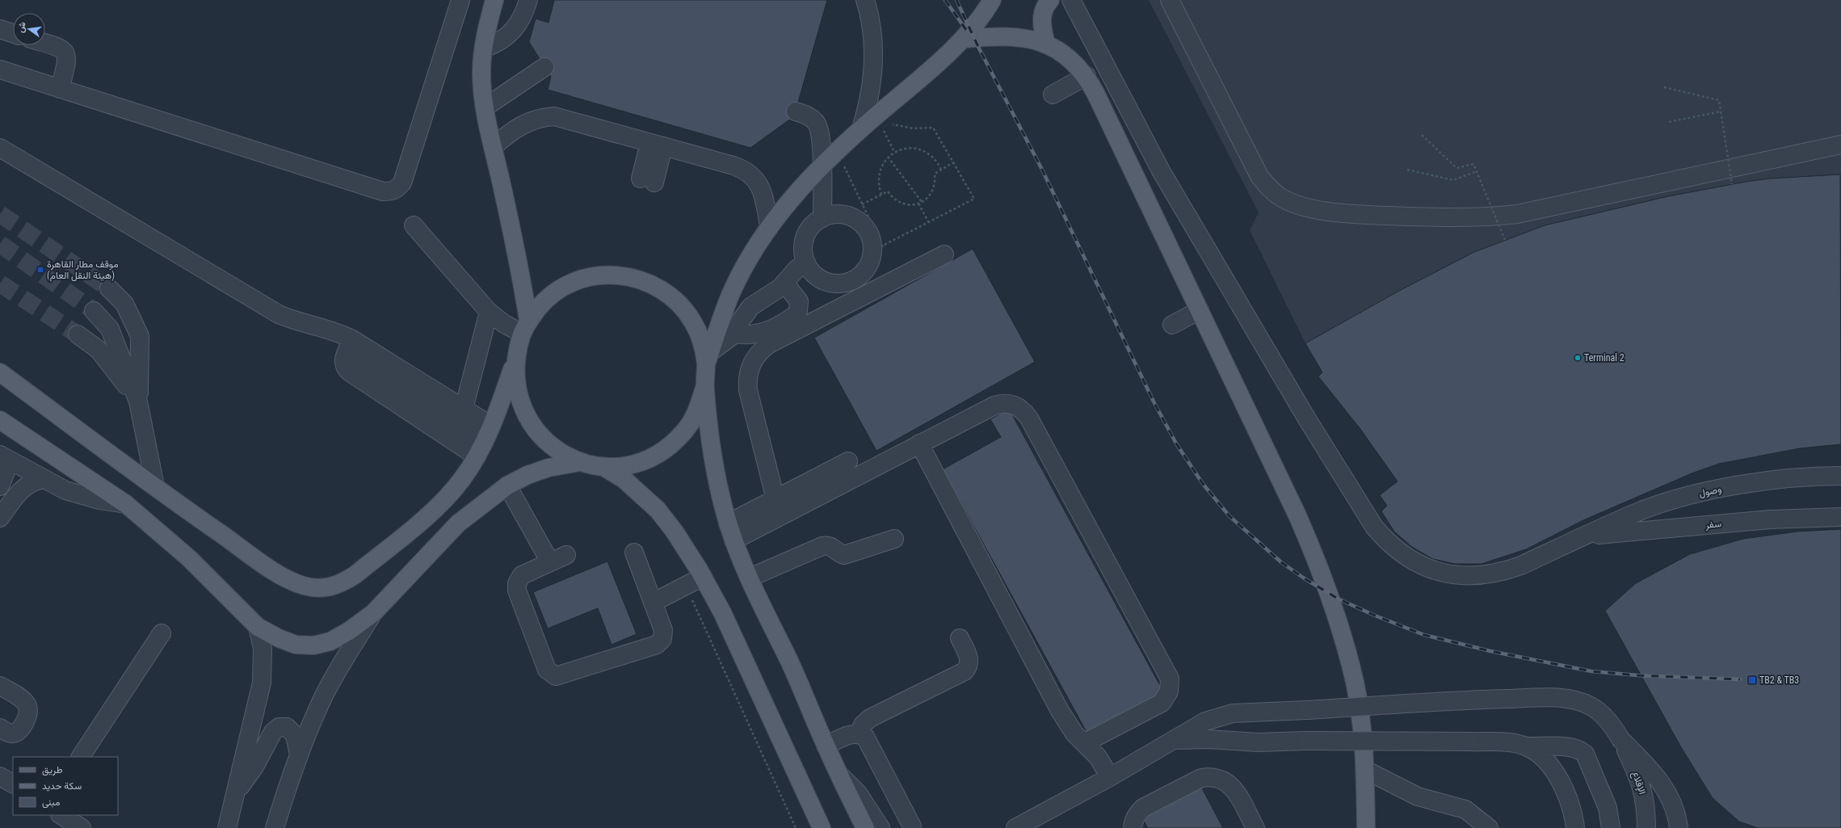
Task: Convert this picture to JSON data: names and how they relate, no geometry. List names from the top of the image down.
{
  "streets": {
    "street": ["وصول", "سفر", "الإقلاع"]
  },
  "crossings": [
    ["وصول", "سفر"]
  ],
  "places": {
    "transit": ["موقف مطار القاهرة (هيئة النقل العام)", "TB2 & TB3"],
    "other": ["Terminal 2"]
  },
  "legend": ["طريق", "سكة حديد", "مبنى"],
  "north": "left"
}
